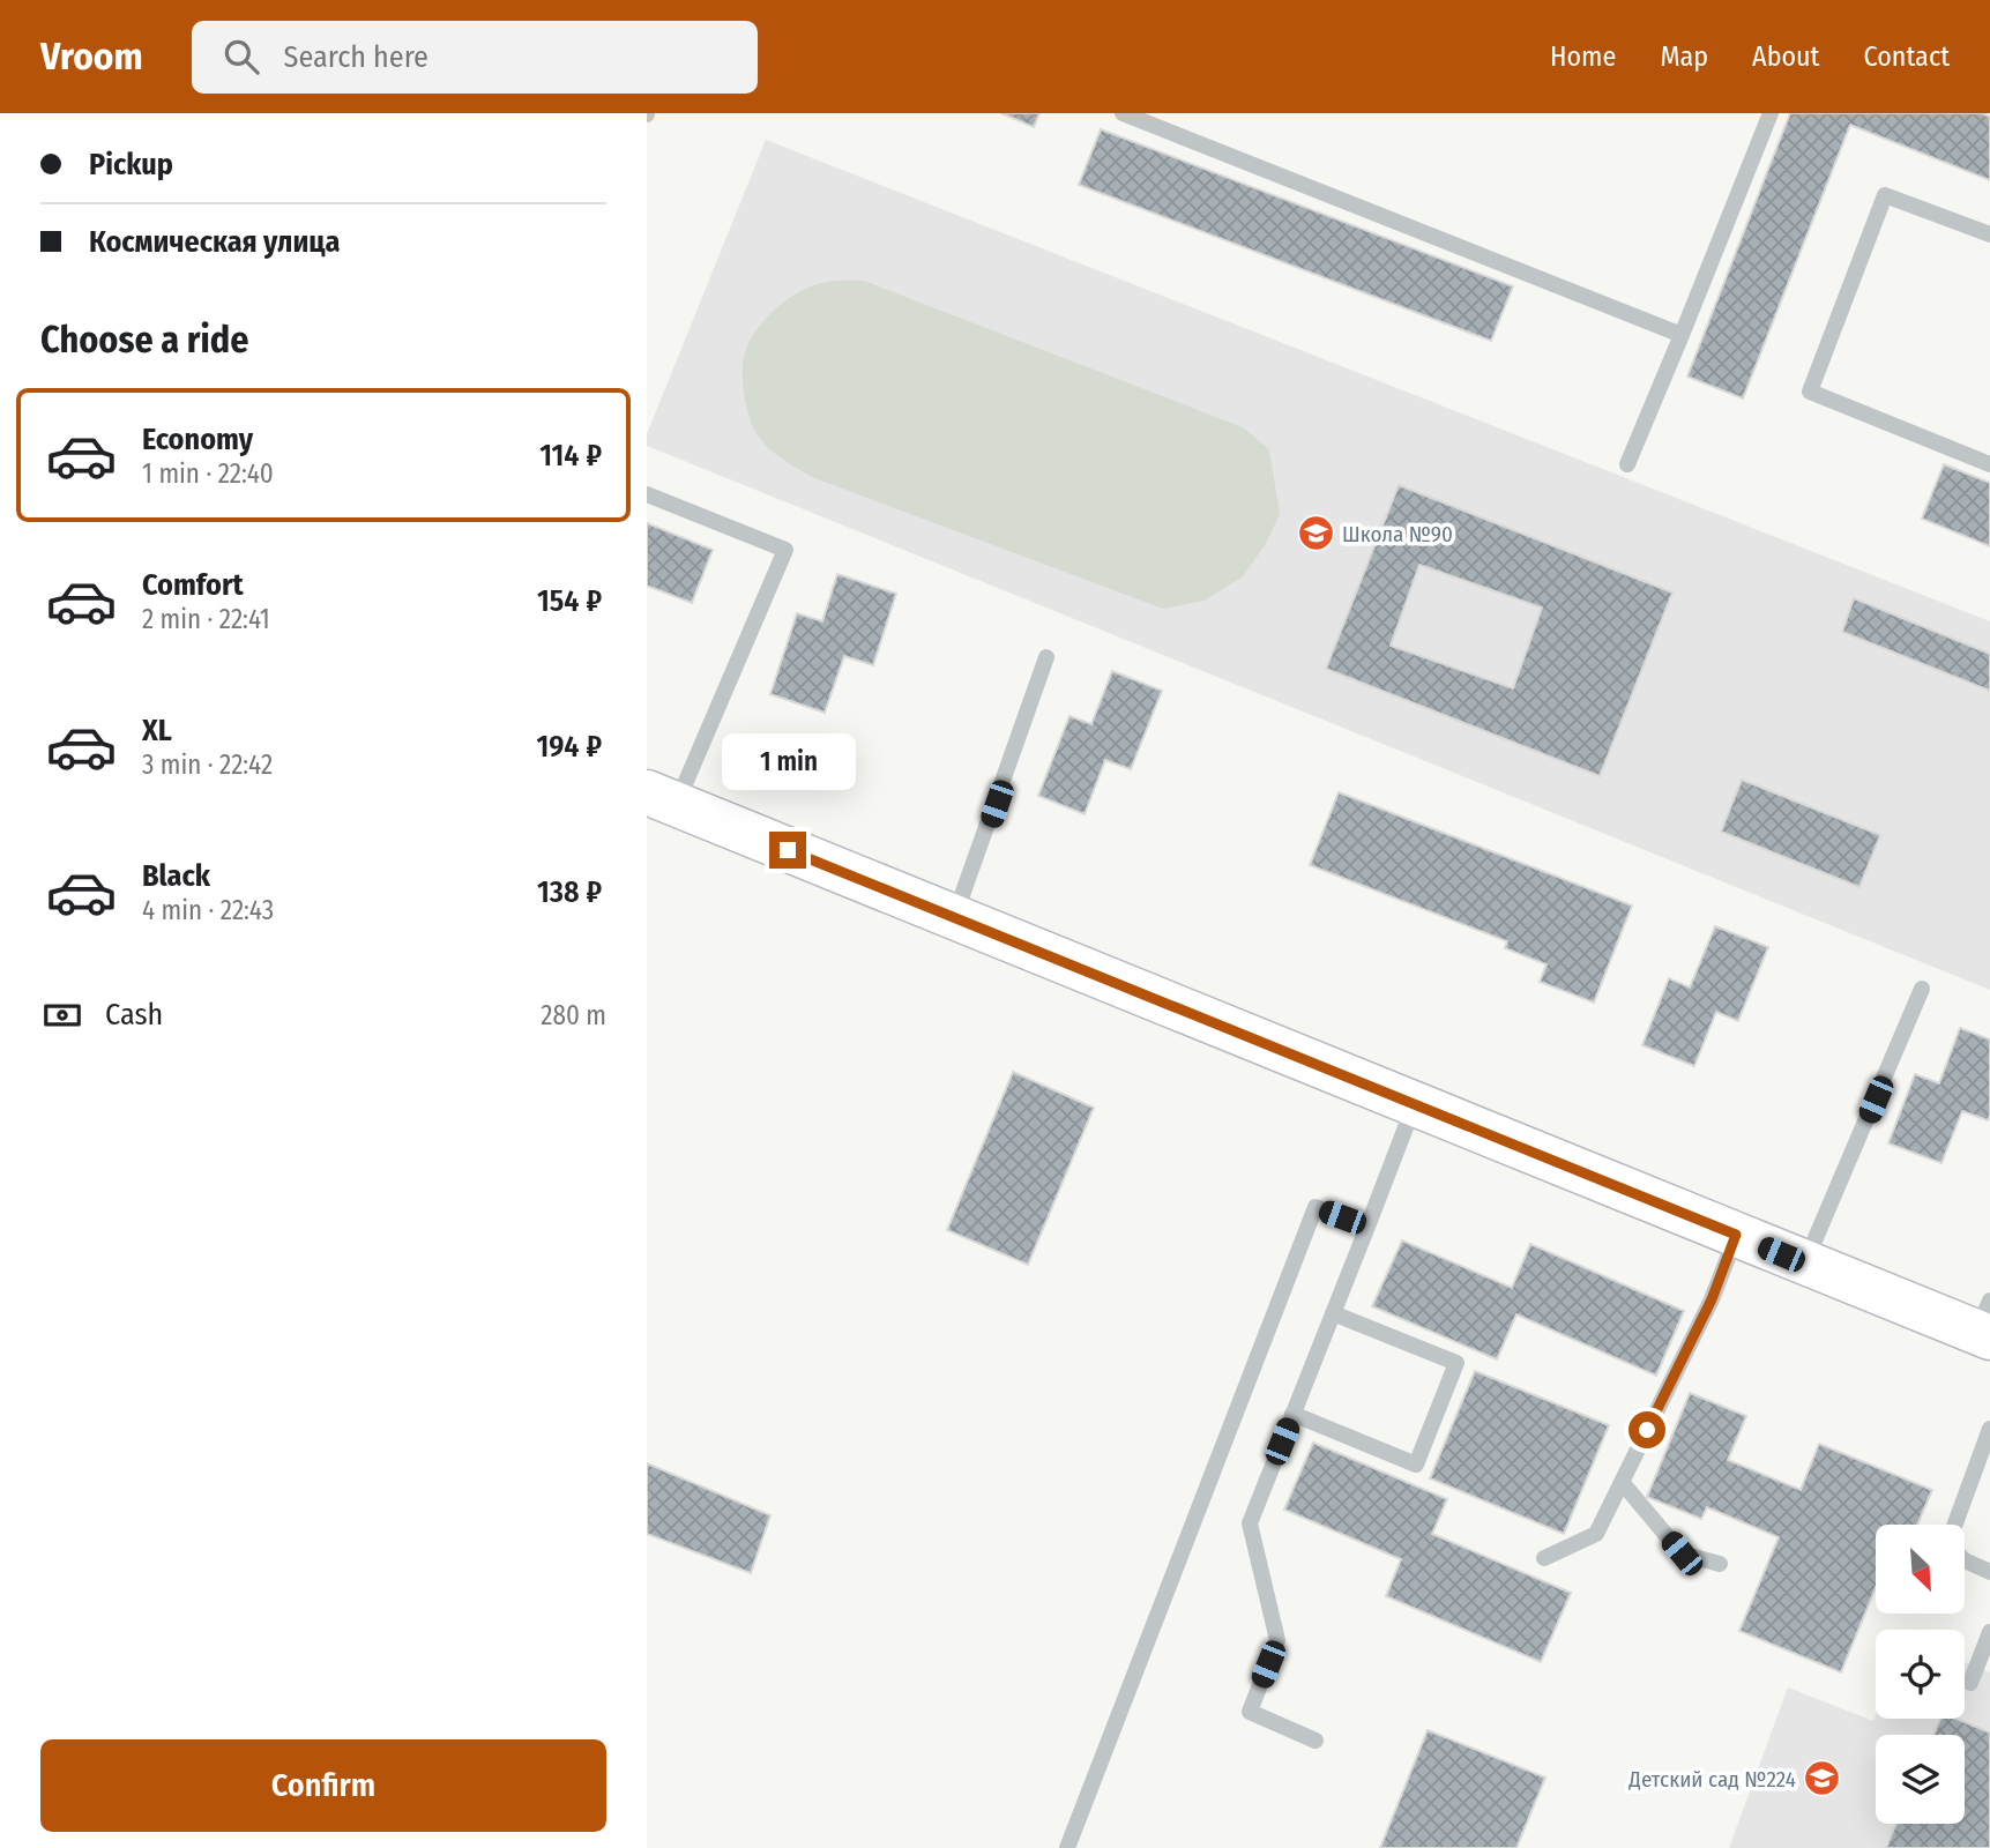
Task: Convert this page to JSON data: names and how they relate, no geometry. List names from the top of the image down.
{
  "places": {
    "school or university": ["Школа №90", "Детский сад №224"]
  },
  "north": "bottom right",
  "page": {
    "header": "Vroom",
    "search": "Search here",
    "nav": [
      "Home",
      "Map",
      "About",
      "Contact"
    ],
    "banner": ["Pickup", "Космическая улица"],
    "heading": "Choose a ride",
    "list": [
      {
        "name": "Economy",
        "note": "1 min · 22:40",
        "value": "114 ₽"
      },
      {
        "name": "Comfort",
        "note": "2 min · 22:41",
        "value": "154 ₽"
      },
      {
        "name": "XL",
        "note": "3 min · 22:42",
        "value": "194 ₽"
      },
      {
        "name": "Black",
        "note": "4 min · 22:43",
        "value": "138 ₽"
      }
    ],
    "bubble": "1 min",
    "pay": ["Cash", "280 m"],
    "buttons": "Confirm"
  }
}
